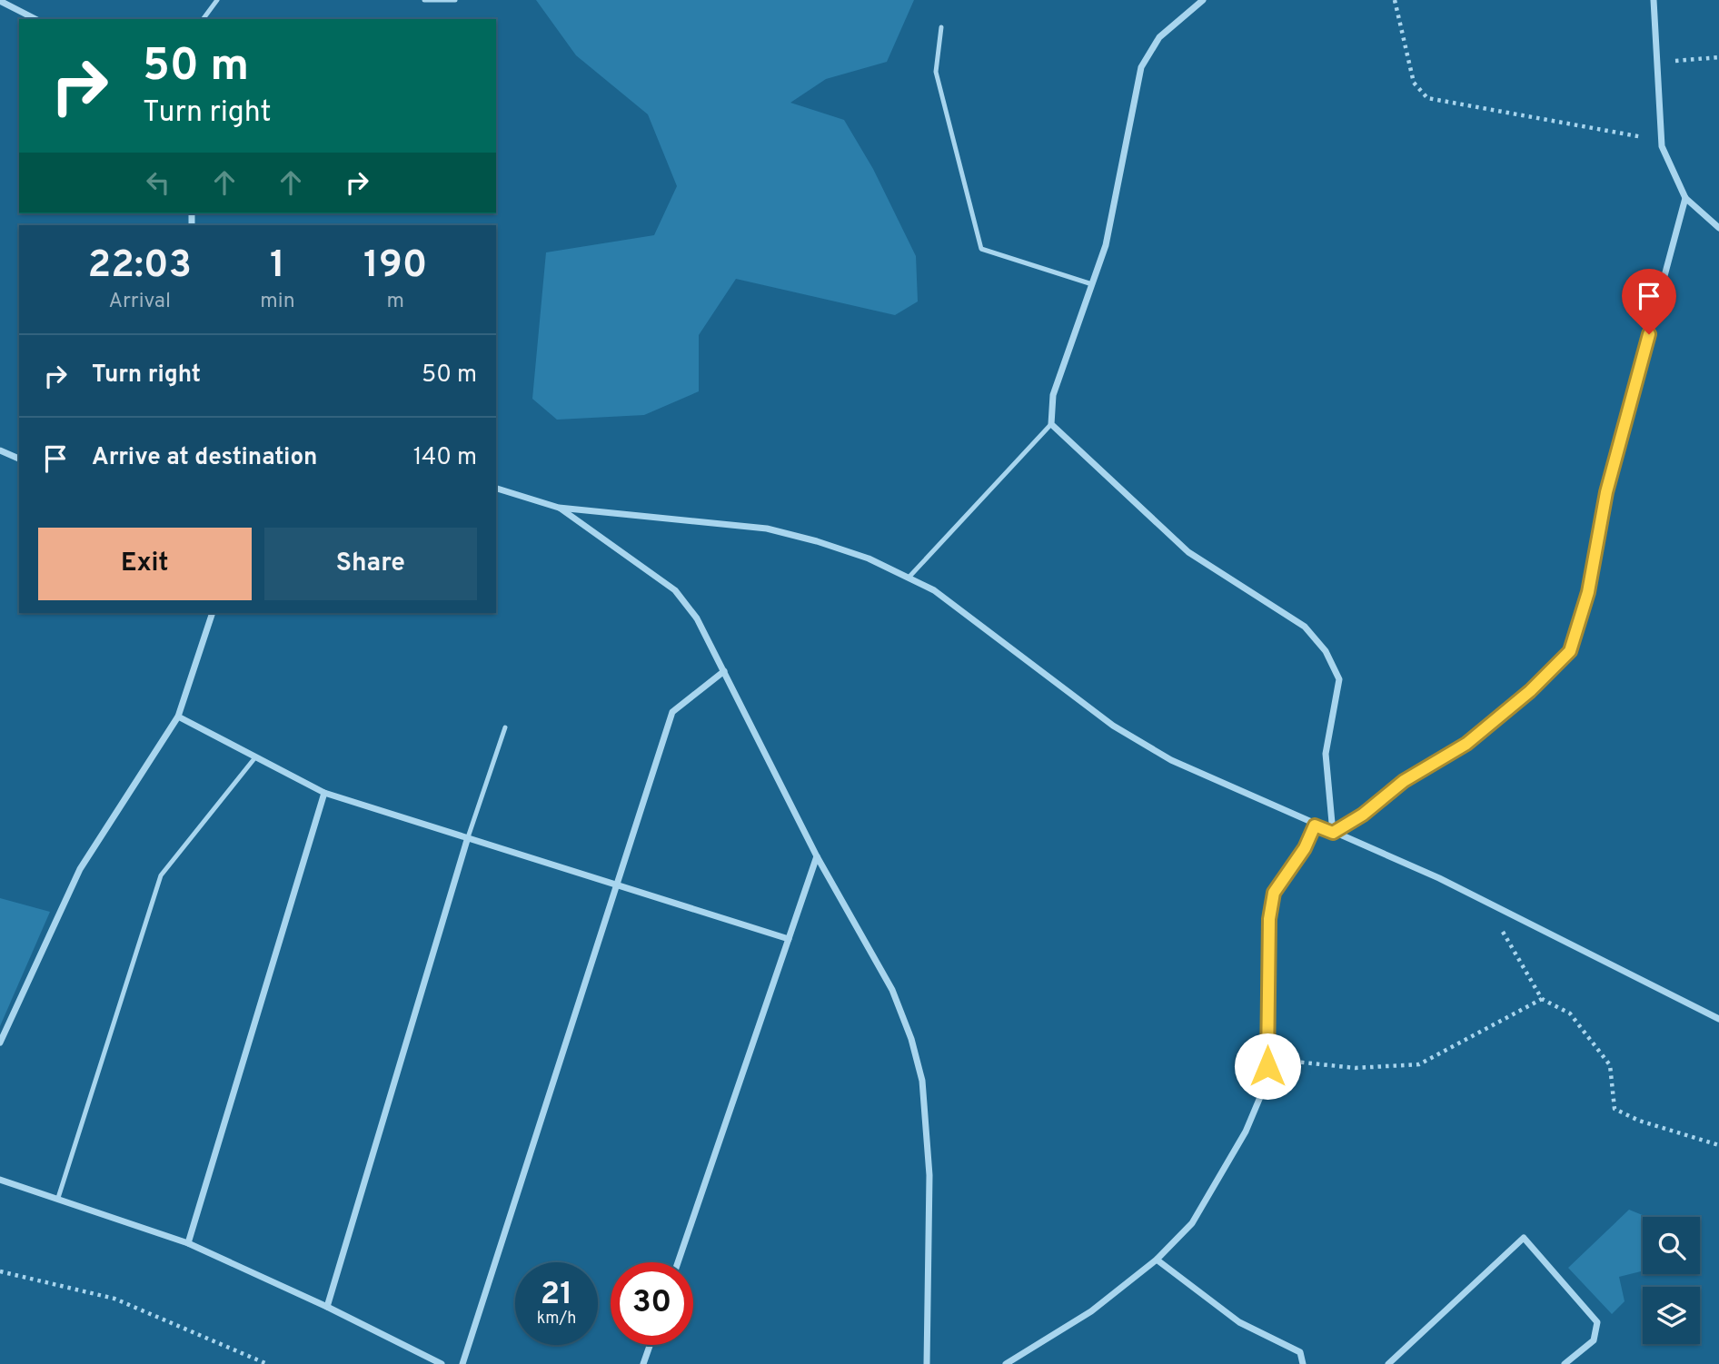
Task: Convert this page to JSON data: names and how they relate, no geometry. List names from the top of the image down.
{
  "page": {
    "turn": ["50 m", "Turn right"],
    "eta": [
      "22:03",
      "Arrival",
      "1",
      "min",
      "190",
      "m"
    ],
    "list": [
      {
        "name": "Turn right",
        "value": "50 m"
      },
      {
        "name": "Arrive at destination",
        "value": "140 m"
      }
    ],
    "buttons": ["Exit", "Share"],
    "speed": "21 km/h",
    "limit": "30"
  }
}
